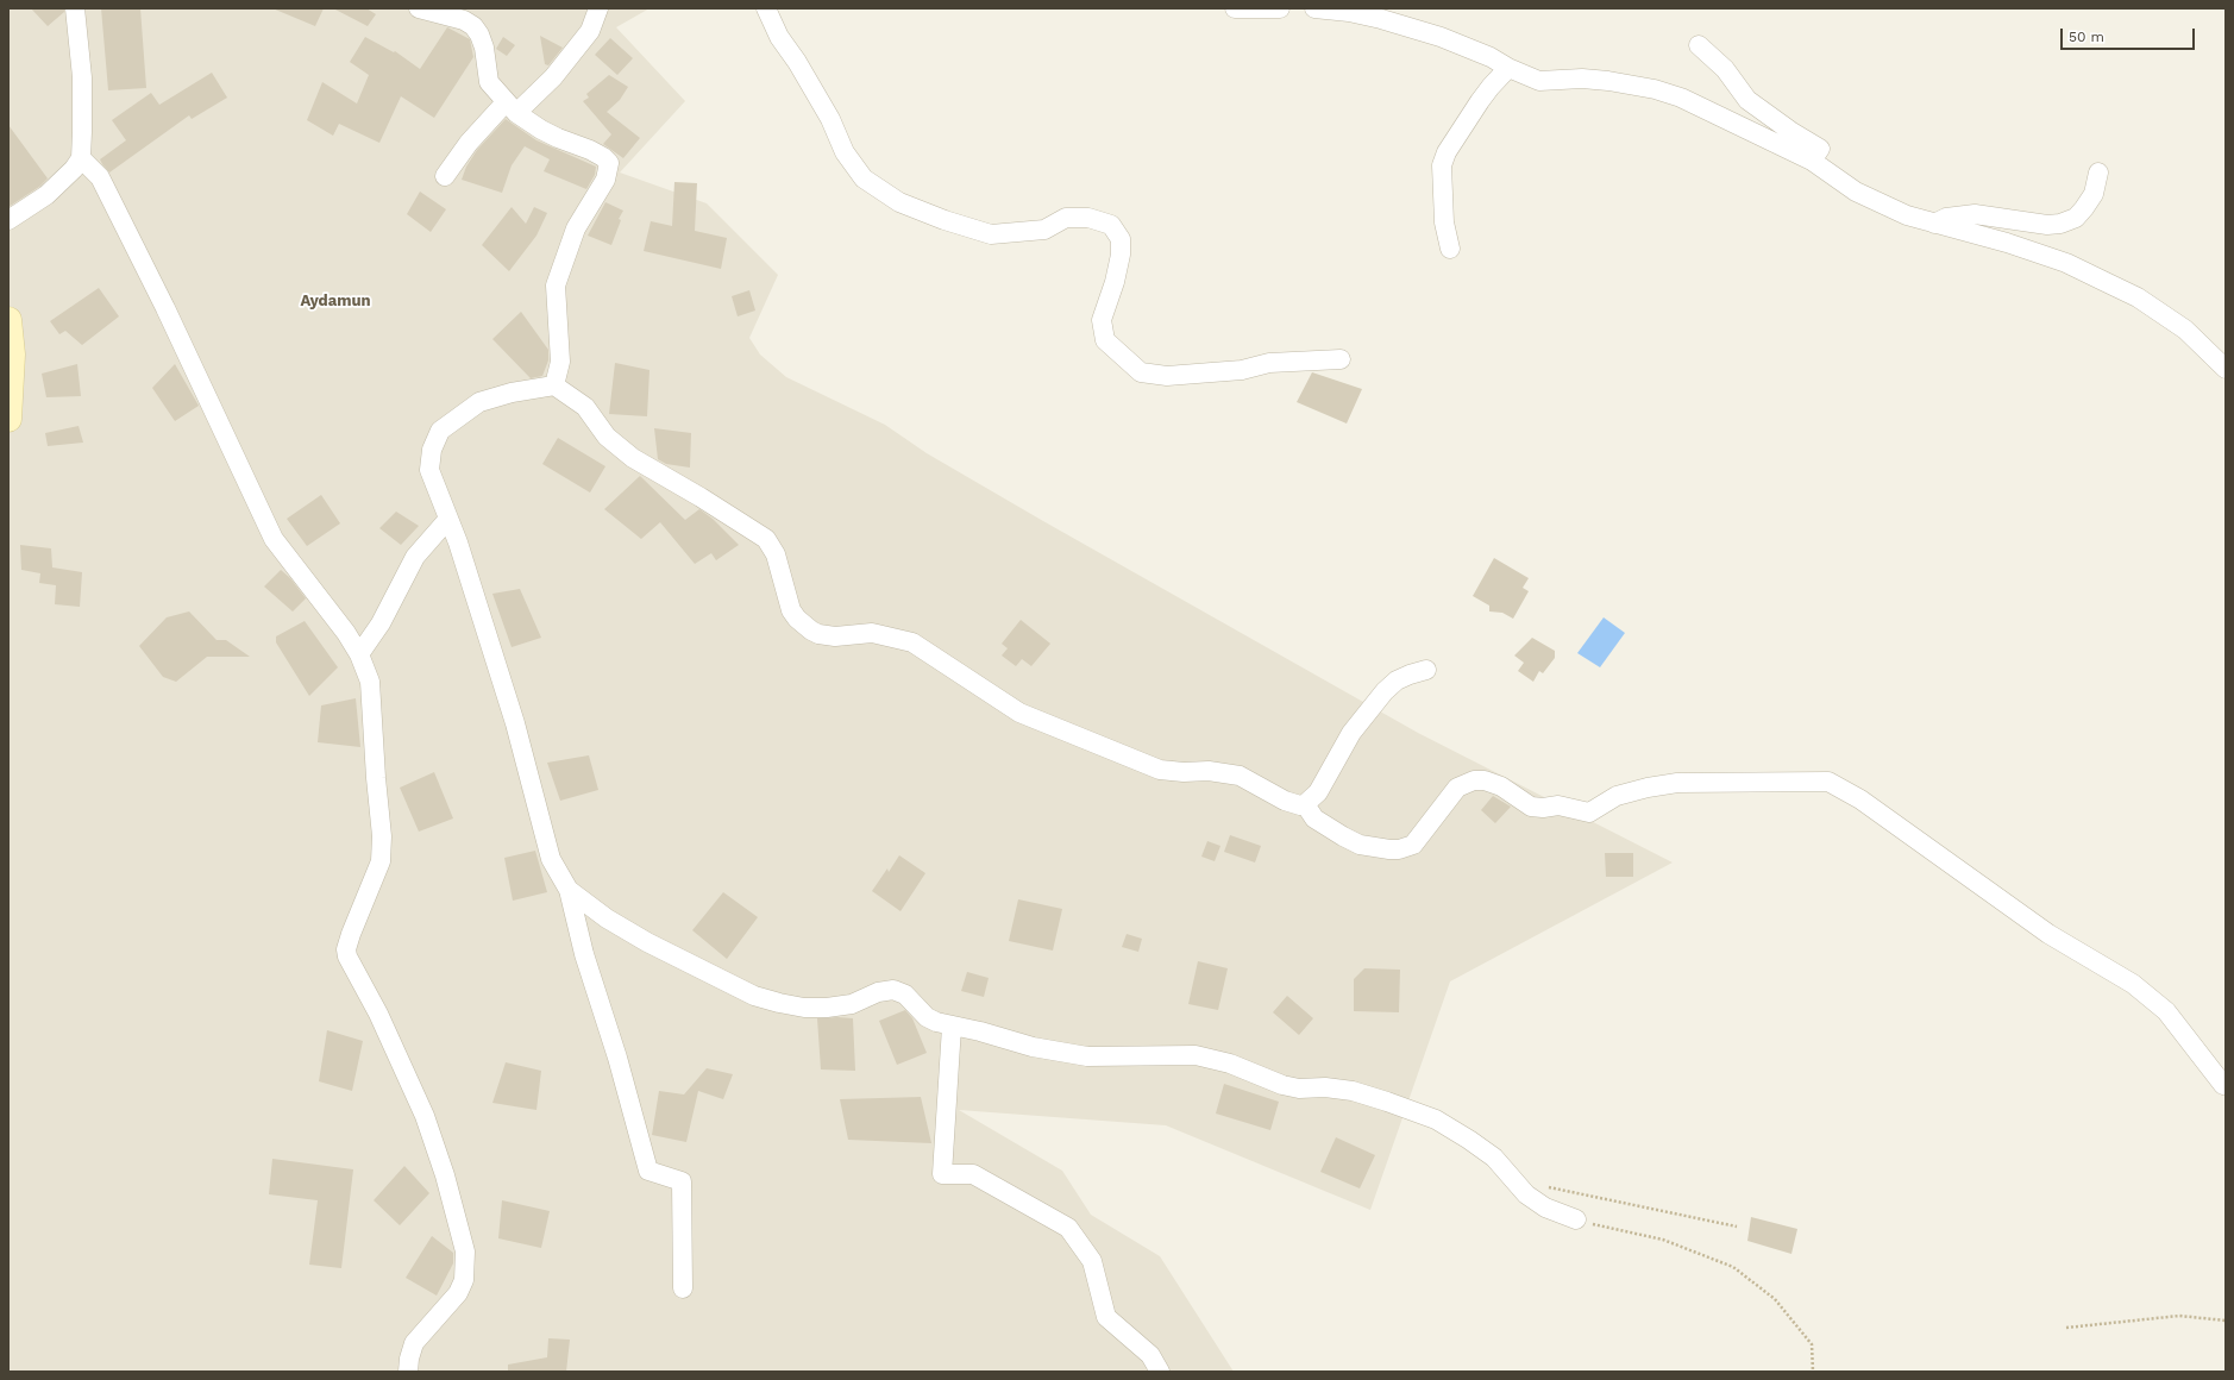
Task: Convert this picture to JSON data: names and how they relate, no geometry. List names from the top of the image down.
{
  "districts": ["Aydamun"],
  "scale_bar": "50 m"
}
